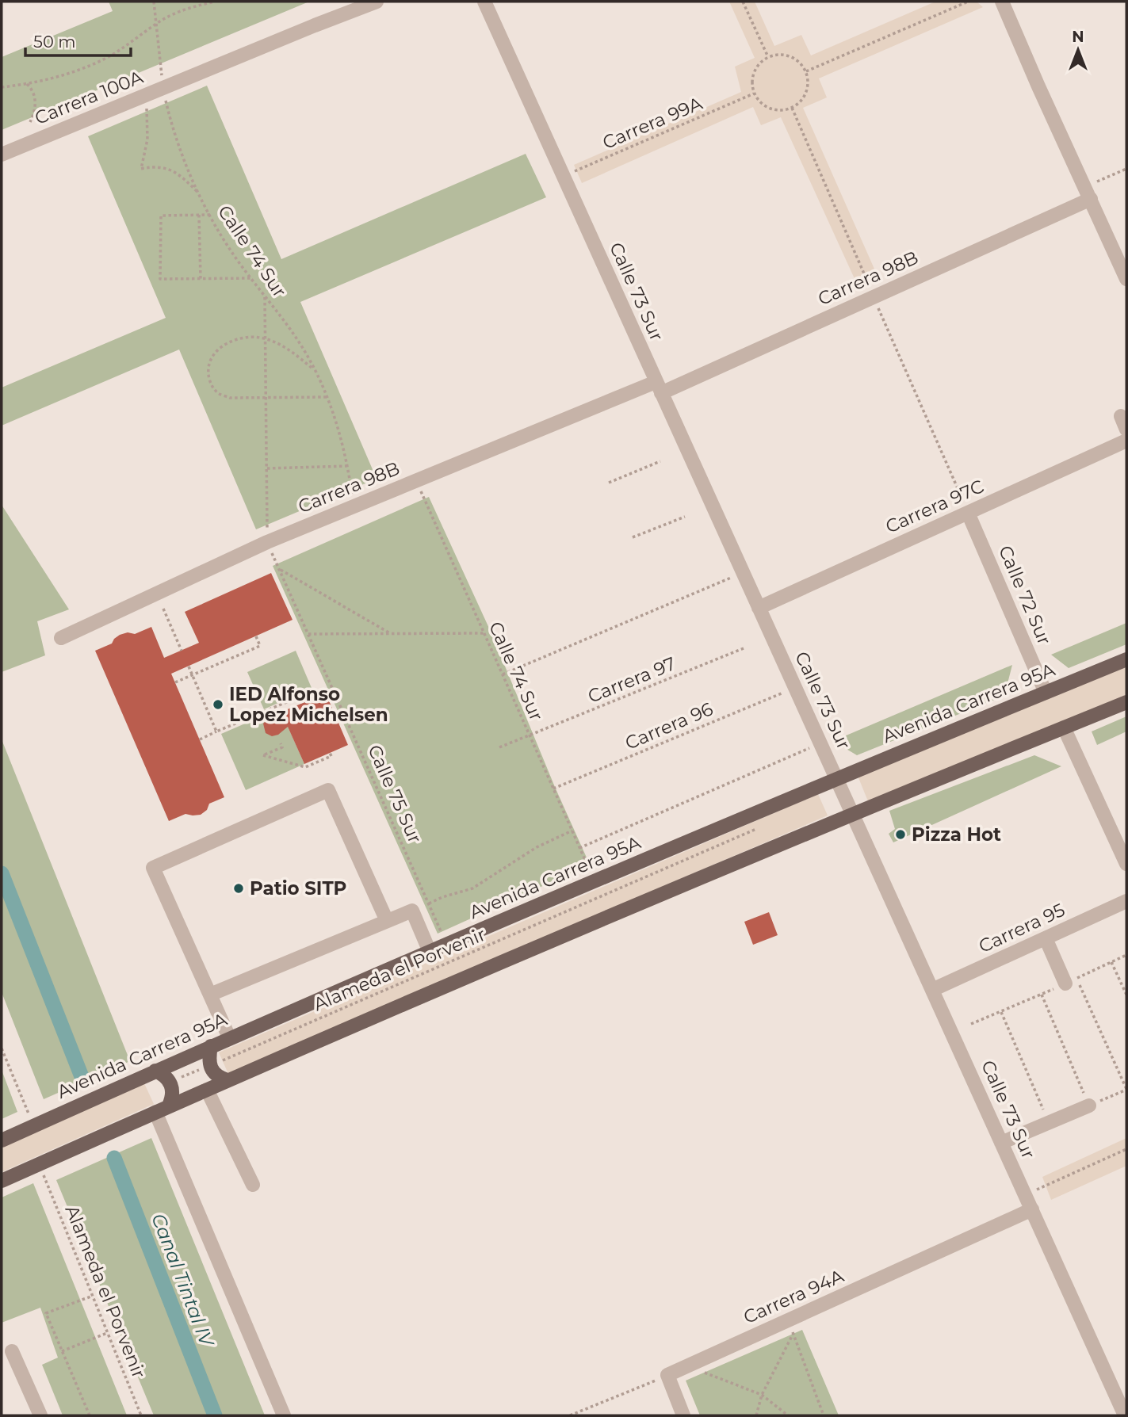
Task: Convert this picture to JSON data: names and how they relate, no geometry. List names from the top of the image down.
{
  "streets": {
    "main road": ["Avenida Carrera 95A"],
    "street": [
      "Carrera 100A",
      "Carrera 98B",
      "Calle 73 Sur",
      "Carrera 97C",
      "Calle 72 Sur",
      "Carrera 95",
      "Carrera 94A"
    ],
    "path": [
      "Carrera 99A",
      "Calle 74 Sur",
      "Carrera 97",
      "Carrera 96",
      "Calle 75 Sur",
      "Alameda el Porvenir"
    ]
  },
  "crossings": [
    ["Carrera 100A", "Calle 74 Sur"],
    ["Carrera 99A", "Calle 73 Sur"],
    ["Calle 74 Sur", "Carrera 98B"],
    ["Calle 74 Sur", "Carrera 97"],
    ["Calle 74 Sur", "Carrera 96"],
    ["Carrera 98B", "Calle 73 Sur"],
    ["Carrera 98B", "Calle 75 Sur"],
    ["Calle 73 Sur", "Carrera 97C"],
    ["Calle 73 Sur", "Avenida Carrera 95A"],
    ["Calle 73 Sur", "Carrera 96"],
    ["Calle 73 Sur", "Carrera 95"],
    ["Calle 73 Sur", "Carrera 94A"],
    ["Carrera 97C", "Calle 72 Sur"],
    ["Calle 72 Sur", "Avenida Carrera 95A"]
  ],
  "water": ["Canal Tintal IV"],
  "places": ["IED Alfonso Lopez Michelsen", "Pizza Hot", "Patio SITP"],
  "scale_bar": "50 m",
  "north": "top"
}
